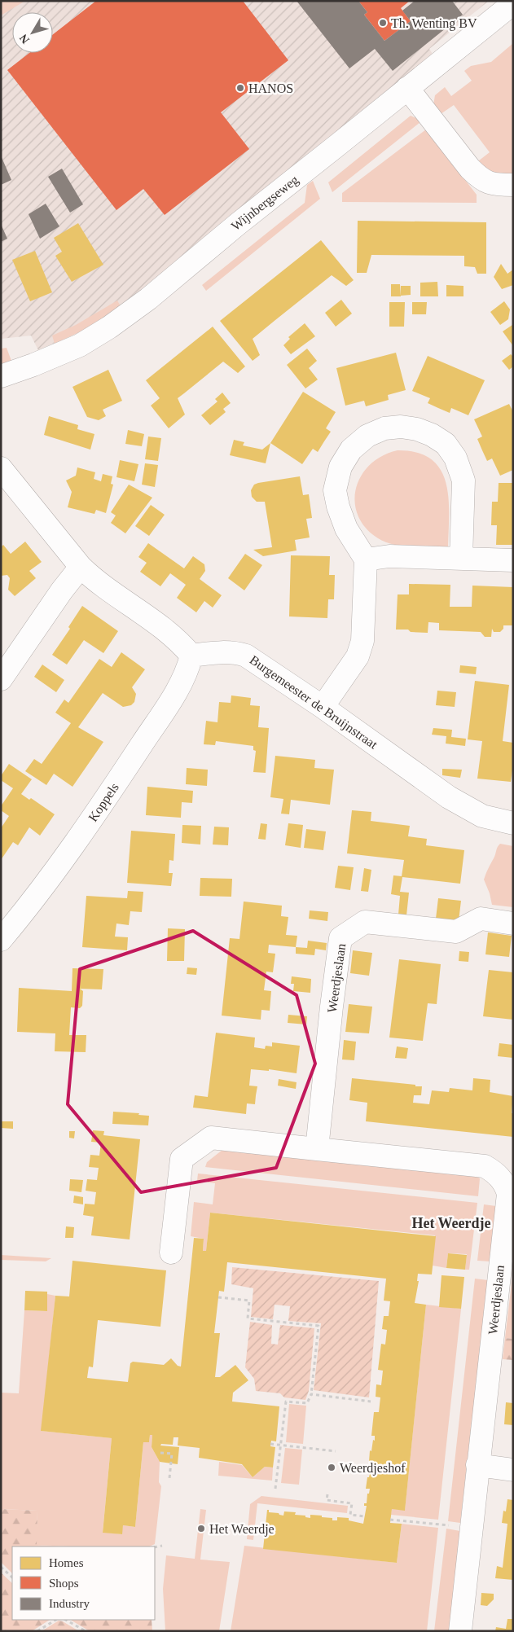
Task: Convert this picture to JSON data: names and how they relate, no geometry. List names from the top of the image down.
{
  "streets": {
    "street": [
      "Wijnbergseweg",
      "Burgemeester de Bruijnstraat",
      "Koppels",
      "Weerdjeslaan"
    ]
  },
  "crossings": [
    ["Burgemeester de Bruijnstraat", "Koppels"]
  ],
  "districts": ["Het Weerdje"],
  "places": [
    "Th. Wenting BV",
    "HANOS",
    "Weerdjeshof",
    "Het Weerdje"
  ],
  "legend": ["Homes", "Shops", "Industry"],
  "north": "bottom left"
}
